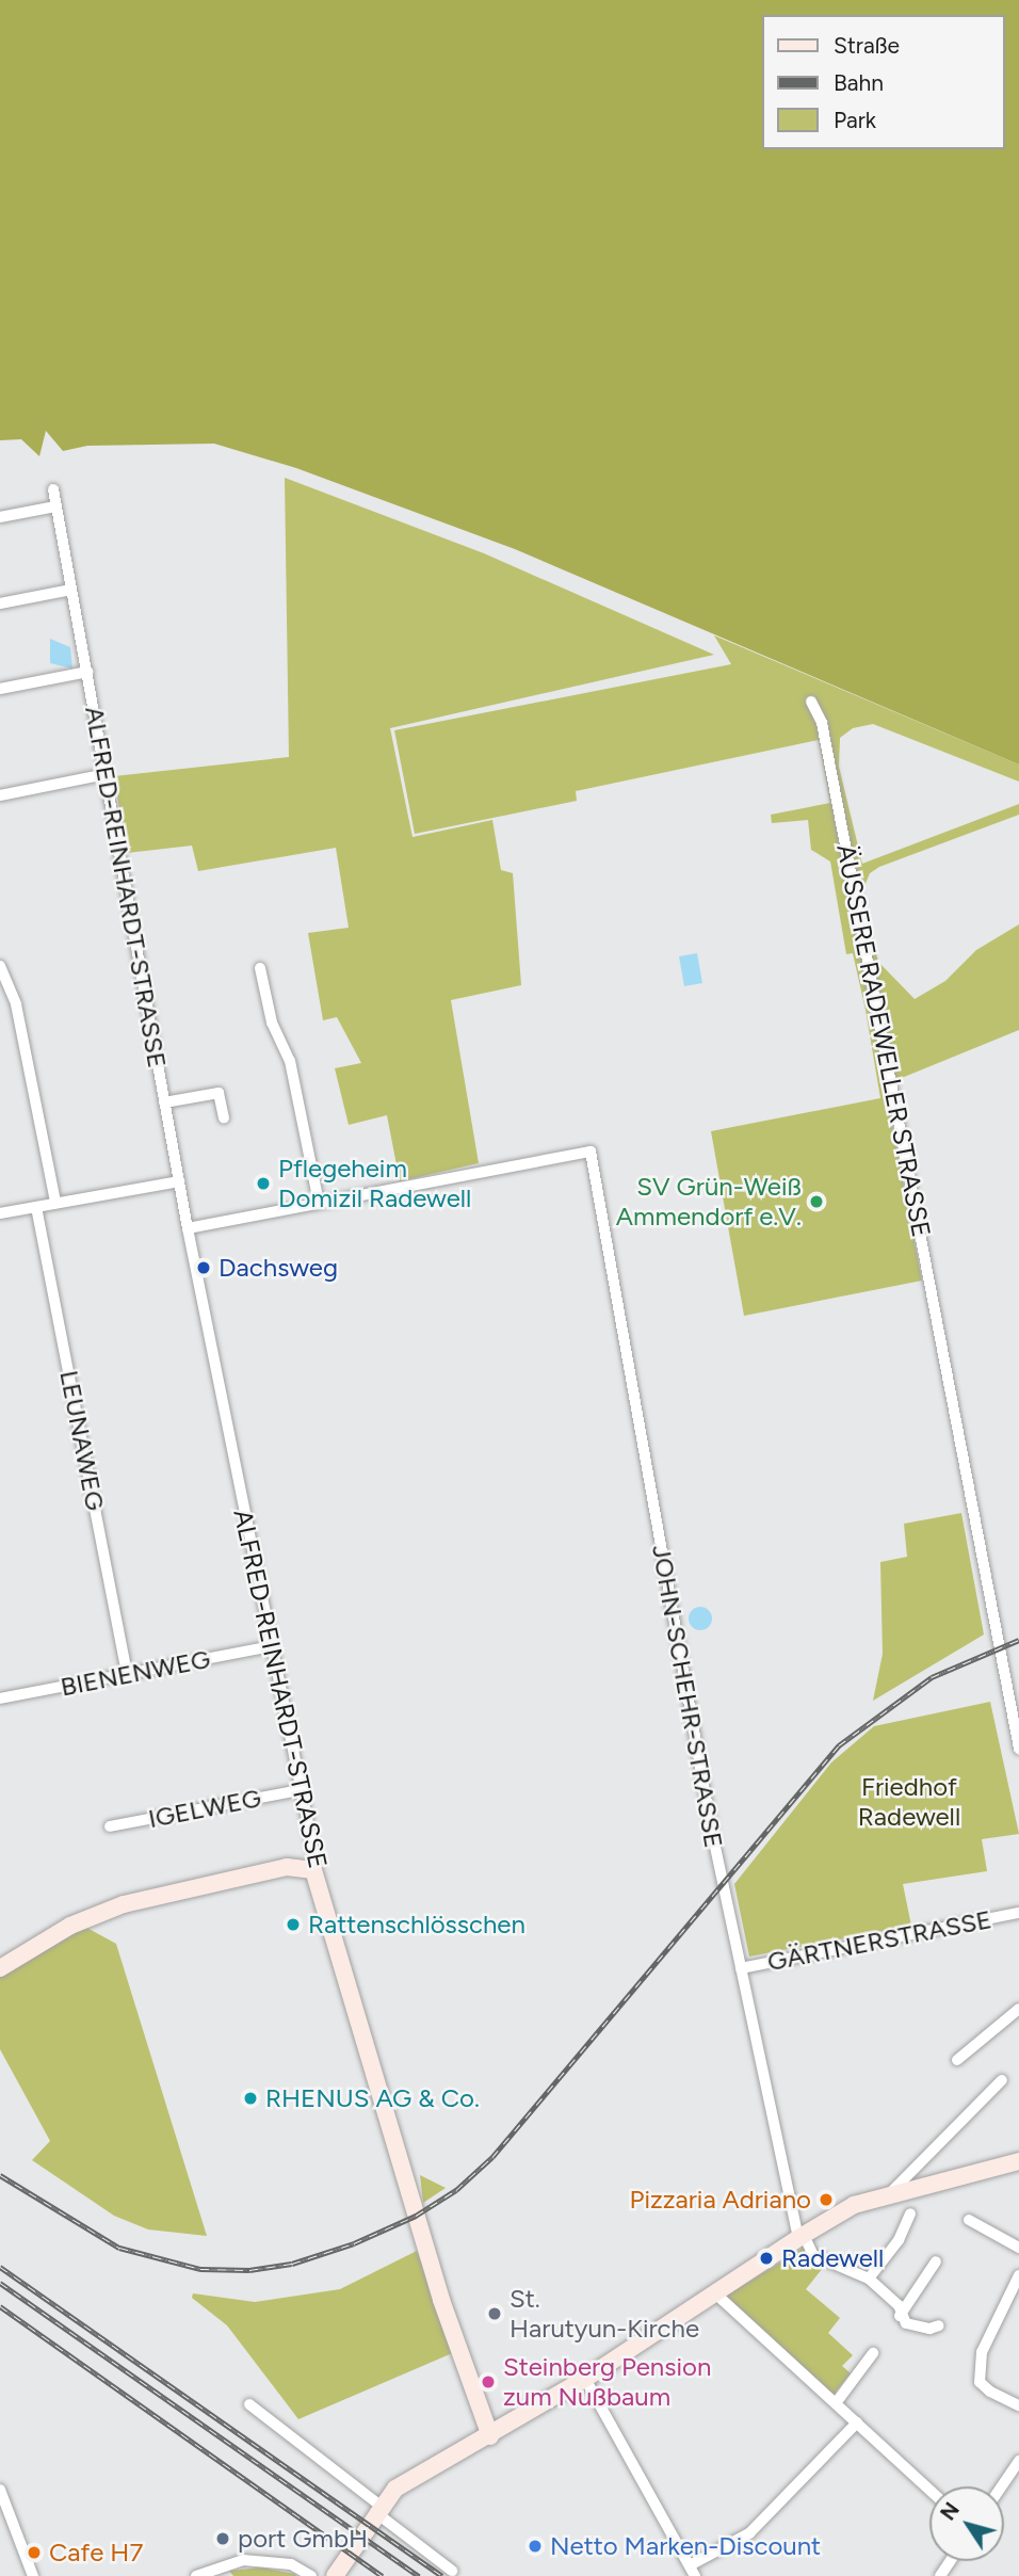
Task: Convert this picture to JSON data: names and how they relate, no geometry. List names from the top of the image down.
{
  "streets": {
    "street": [
      "ALFRED-REINHARDT-STRASSE",
      "ÄUSSERE RADEWELLER STRASSE",
      "LEUNAWEG",
      "BIENENWEG",
      "JOHN-SCHEHR-STRASSE",
      "IGELWEG",
      "GÄRTNERSTRASSE"
    ]
  },
  "crossings": [
    ["ALFRED-REINHARDT-STRASSE", "BIENENWEG"],
    ["ALFRED-REINHARDT-STRASSE", "IGELWEG"],
    ["LEUNAWEG", "BIENENWEG"],
    ["JOHN-SCHEHR-STRASSE", "GÄRTNERSTRASSE"]
  ],
  "parks": ["Friedhof Radewell"],
  "places": [
    "Pflegeheim Domizil Radewell",
    "SV Grün-Weiß Ammendorf e.V.",
    "Dachsweg",
    "Rattenschlösschen",
    "RHENUS AG & Co.",
    "Pizzaria Adriano",
    "Radewell",
    "St. Harutyun-Kirche",
    "Steinberg Pension zum Nußbaum",
    "port GmbH",
    "Netto Marken-Discount",
    "Cafe H7"
  ],
  "legend": ["Straße", "Bahn", "Park"],
  "north": "top left"
}
